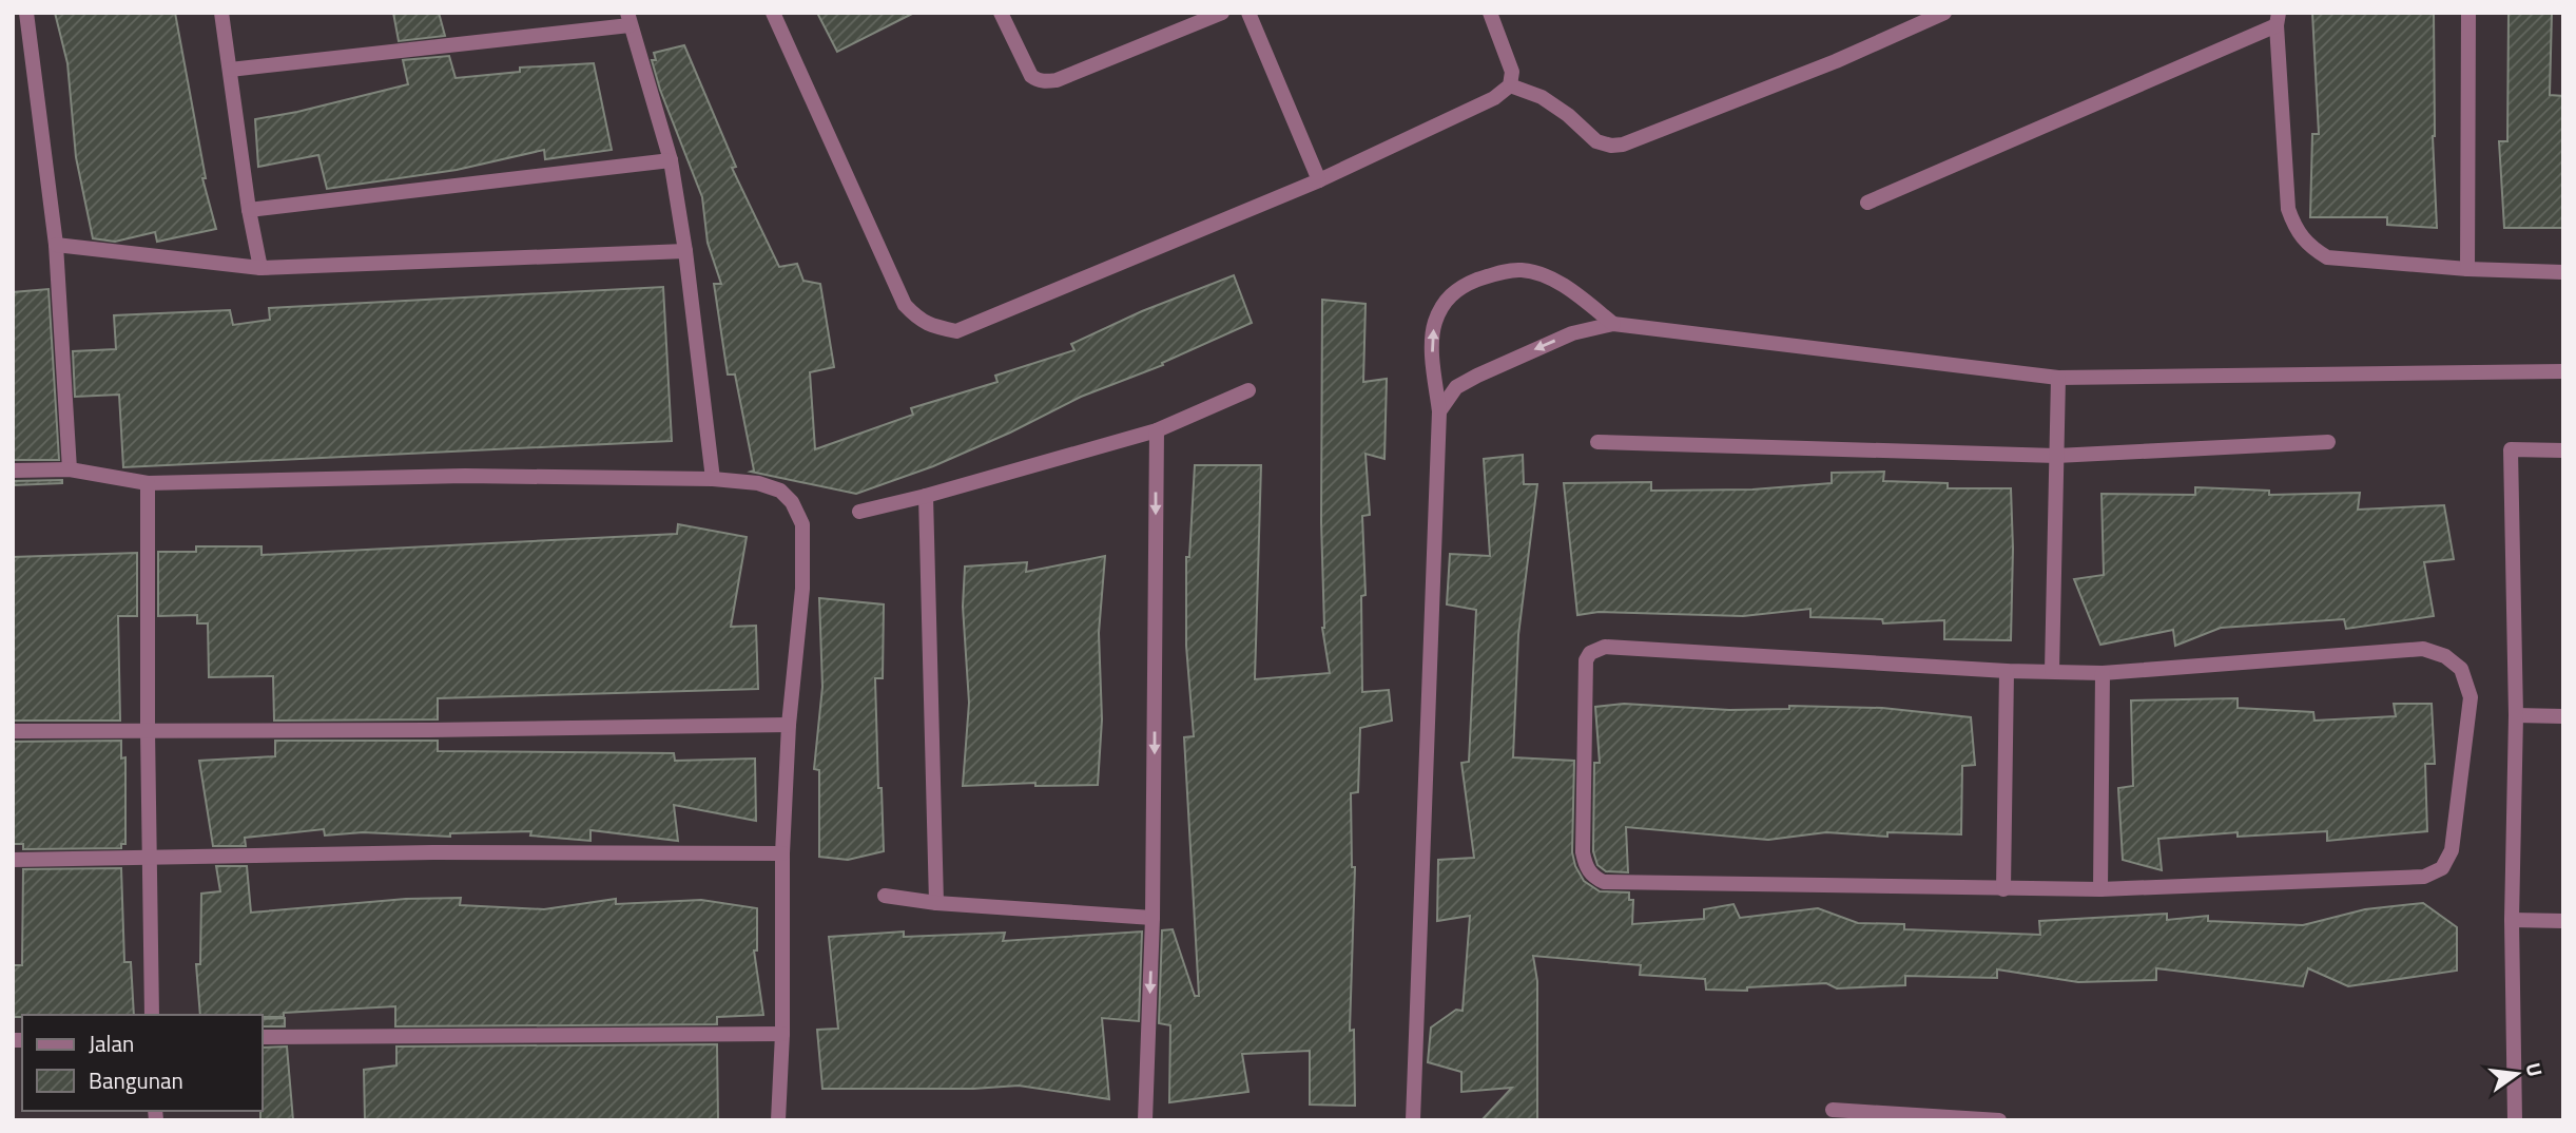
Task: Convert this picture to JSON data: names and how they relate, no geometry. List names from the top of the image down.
{
  "legend": ["Jalan", "Bangunan"],
  "north": "right"
}
